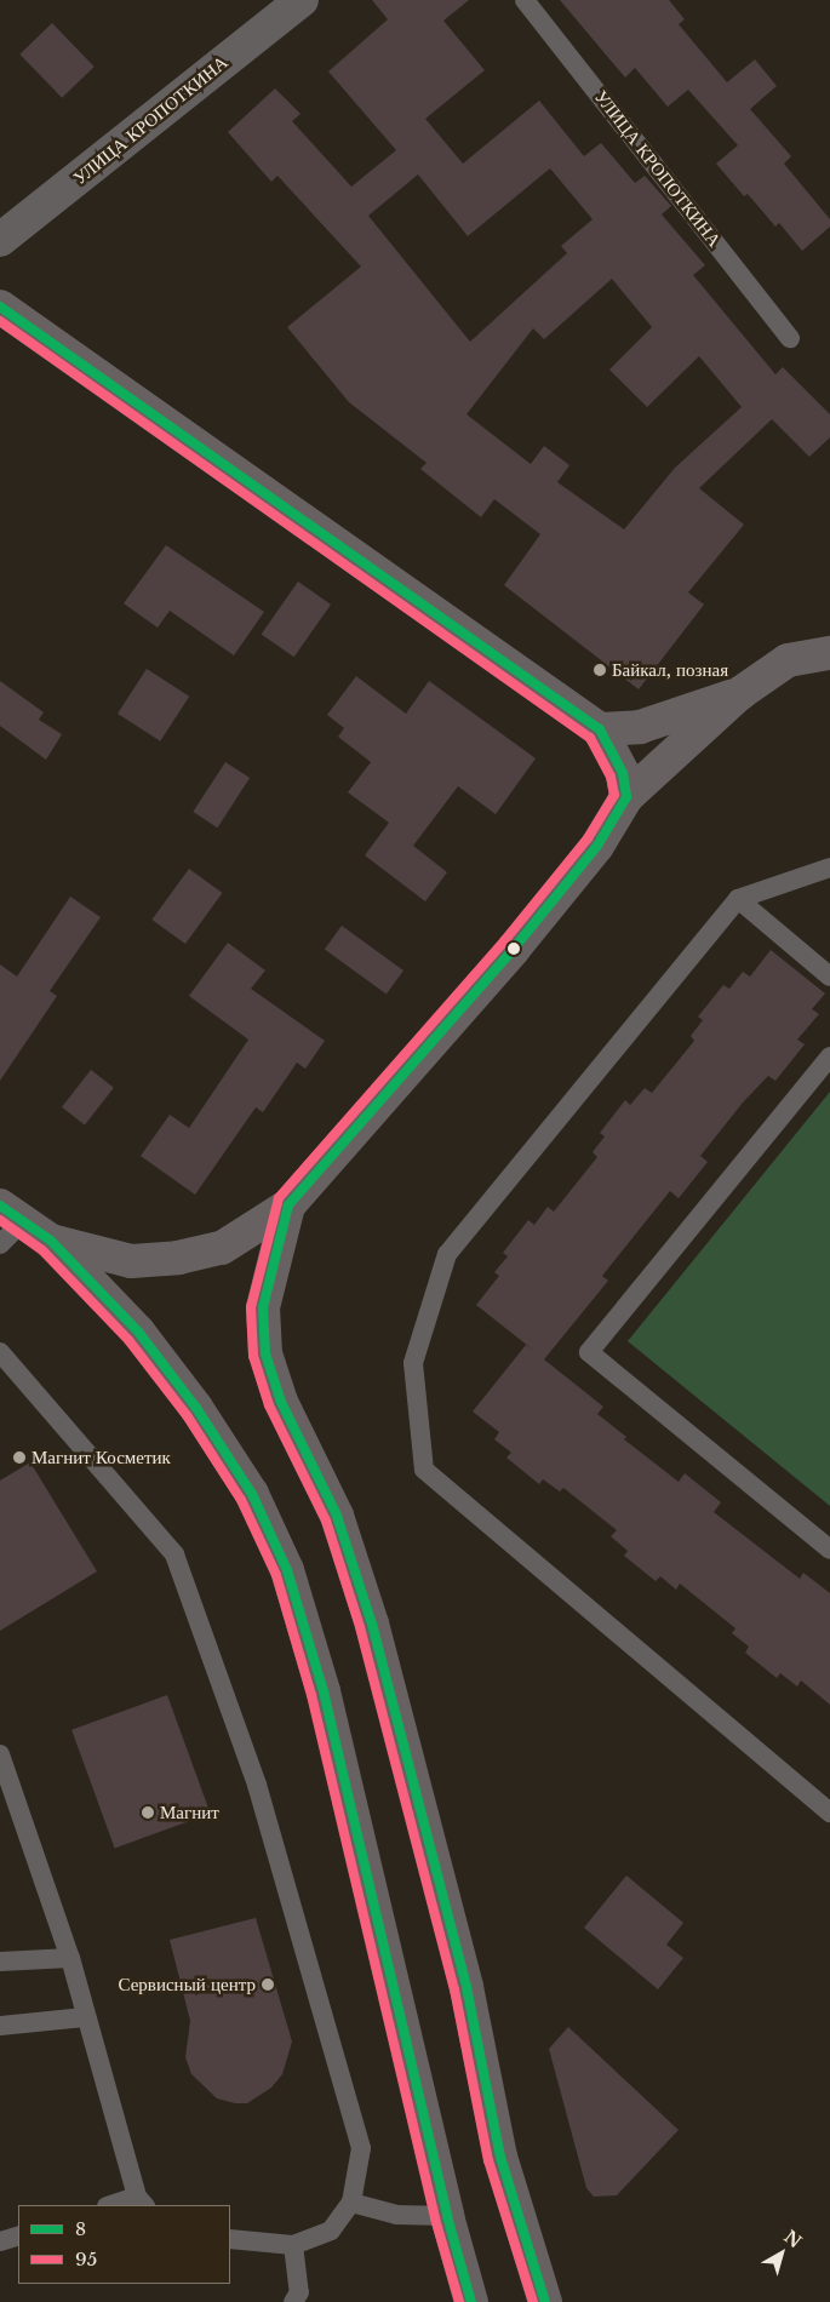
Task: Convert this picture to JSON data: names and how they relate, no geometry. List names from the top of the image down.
{
  "streets": {
    "street": ["УЛИЦА КРОПОТКИНА"]
  },
  "places": [
    "Байкал, позная",
    "Магнит Косметик",
    "Магнит",
    "Сервисный центр"
  ],
  "lines": ["transit line 8", "transit line 95"],
  "legend": ["8", "95"],
  "north": "top right"
}
